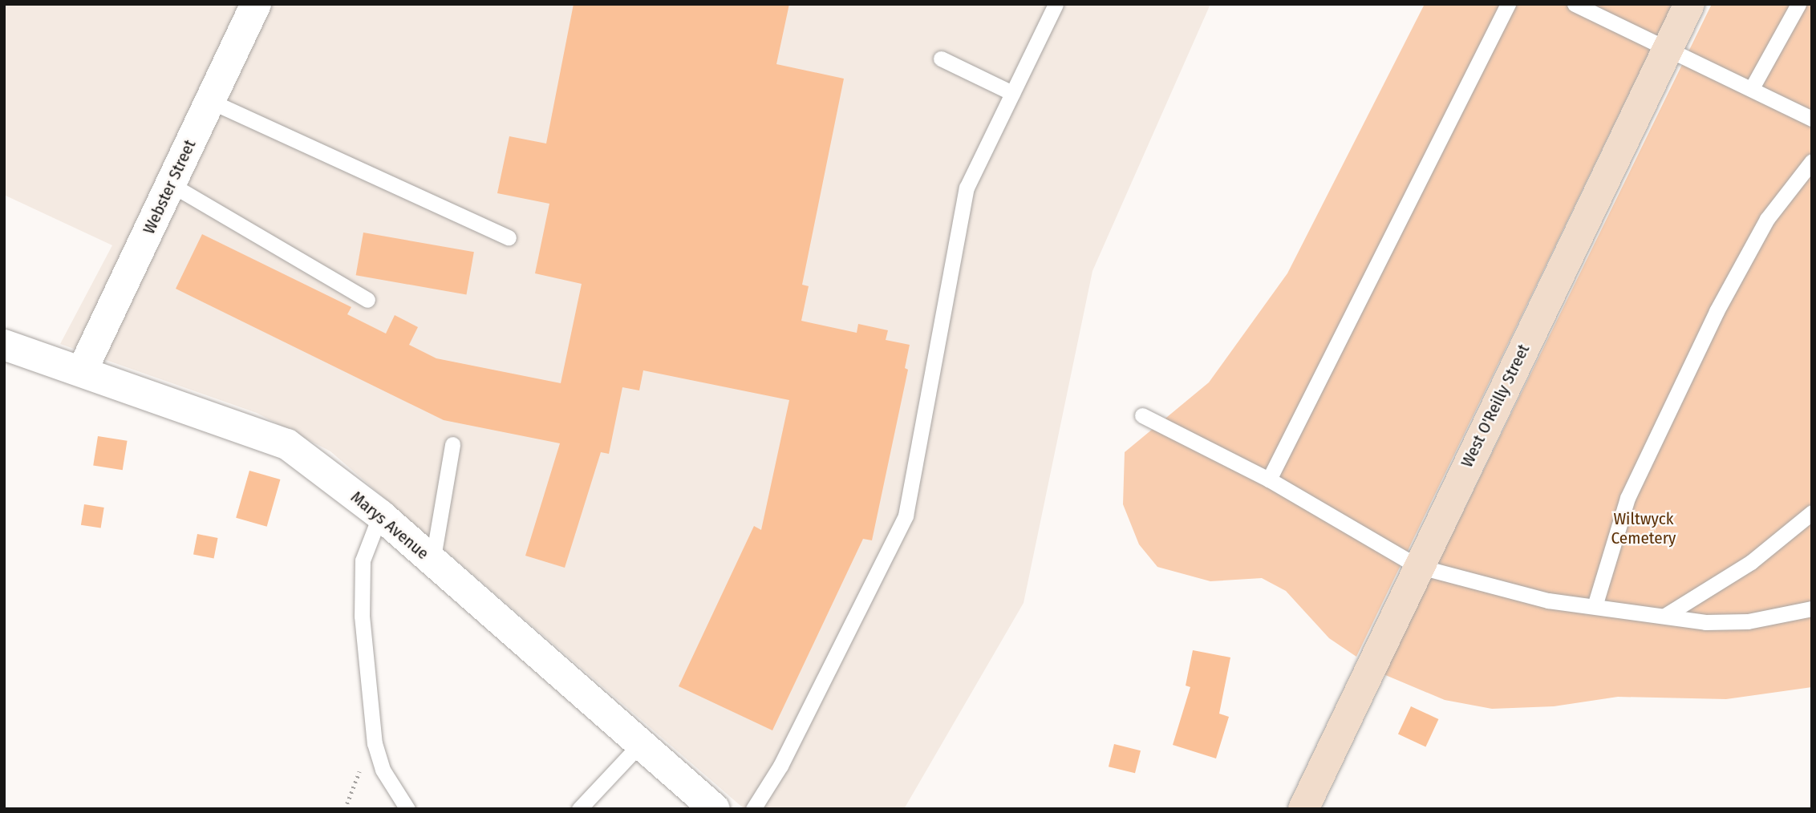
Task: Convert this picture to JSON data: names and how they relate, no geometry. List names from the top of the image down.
{
  "streets": {
    "street": ["Webster Street", "West O'Reilly Street", "Marys Avenue"]
  },
  "crossings": [
    ["Webster Street", "Marys Avenue"]
  ],
  "parks": ["Wiltwyck Cemetery"]
}
